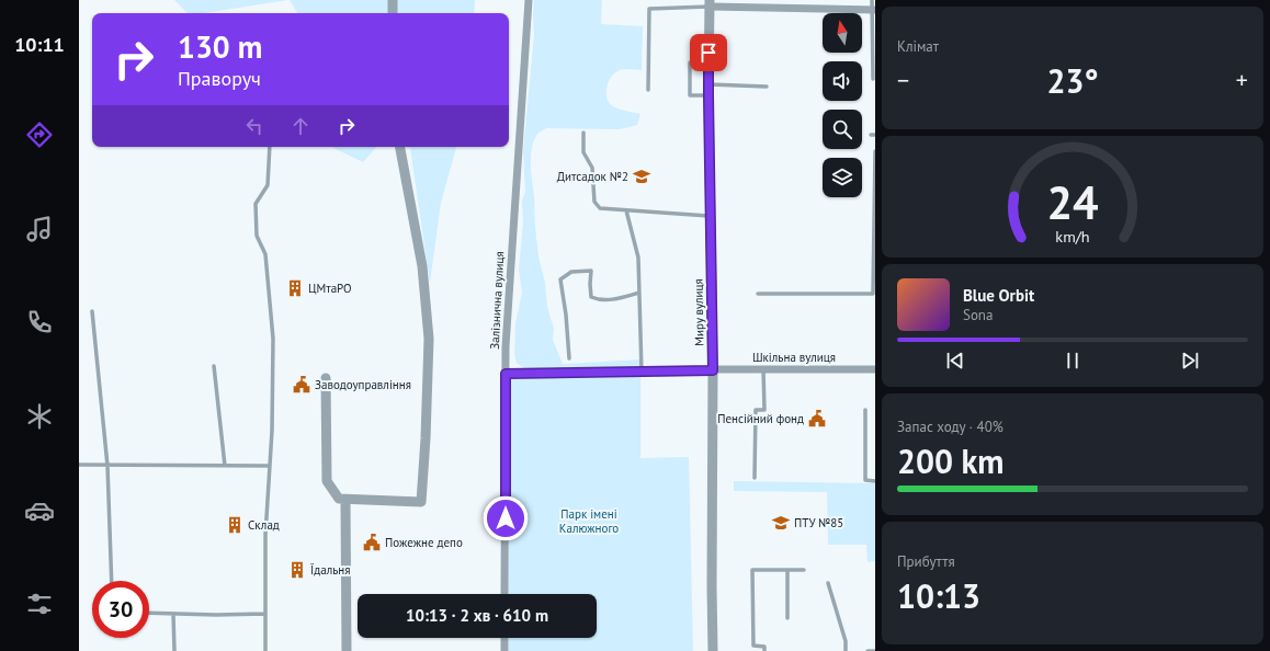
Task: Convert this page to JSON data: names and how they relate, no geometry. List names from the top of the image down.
{
  "streets": {
    "street": ["Залізнична вулиця", "Миру вулиця", "Шкільна вулиця"]
  },
  "crossings": [
    ["Миру вулиця", "Шкільна вулиця"]
  ],
  "parks": ["Парк імені Калюжного"],
  "places": {
    "school or university": ["Дитсадок №2", "ПТУ №85"],
    "building": ["ЦМтаРО", "Склад", "Їдальня"],
    "public building": ["Заводоуправління", "Пенсійний фонд", "Пожежне депо"]
  },
  "north": "top",
  "page": {
    "tabs": "10:11",
    "tile": [
      "Клімат",
      ["Запас ходу · 40%", "200 km"],
      ["Прибуття", "10:13"]
    ],
    "turn": ["130 m", "Праворуч"],
    "heat": ["−", "23°", "+"],
    "song": ["Blue Orbit", "Sona"],
    "limit": "30",
    "trip": "10:13 · 2 хв · 610 m",
    "gauge": ["24", "km/h"]
  }
}
